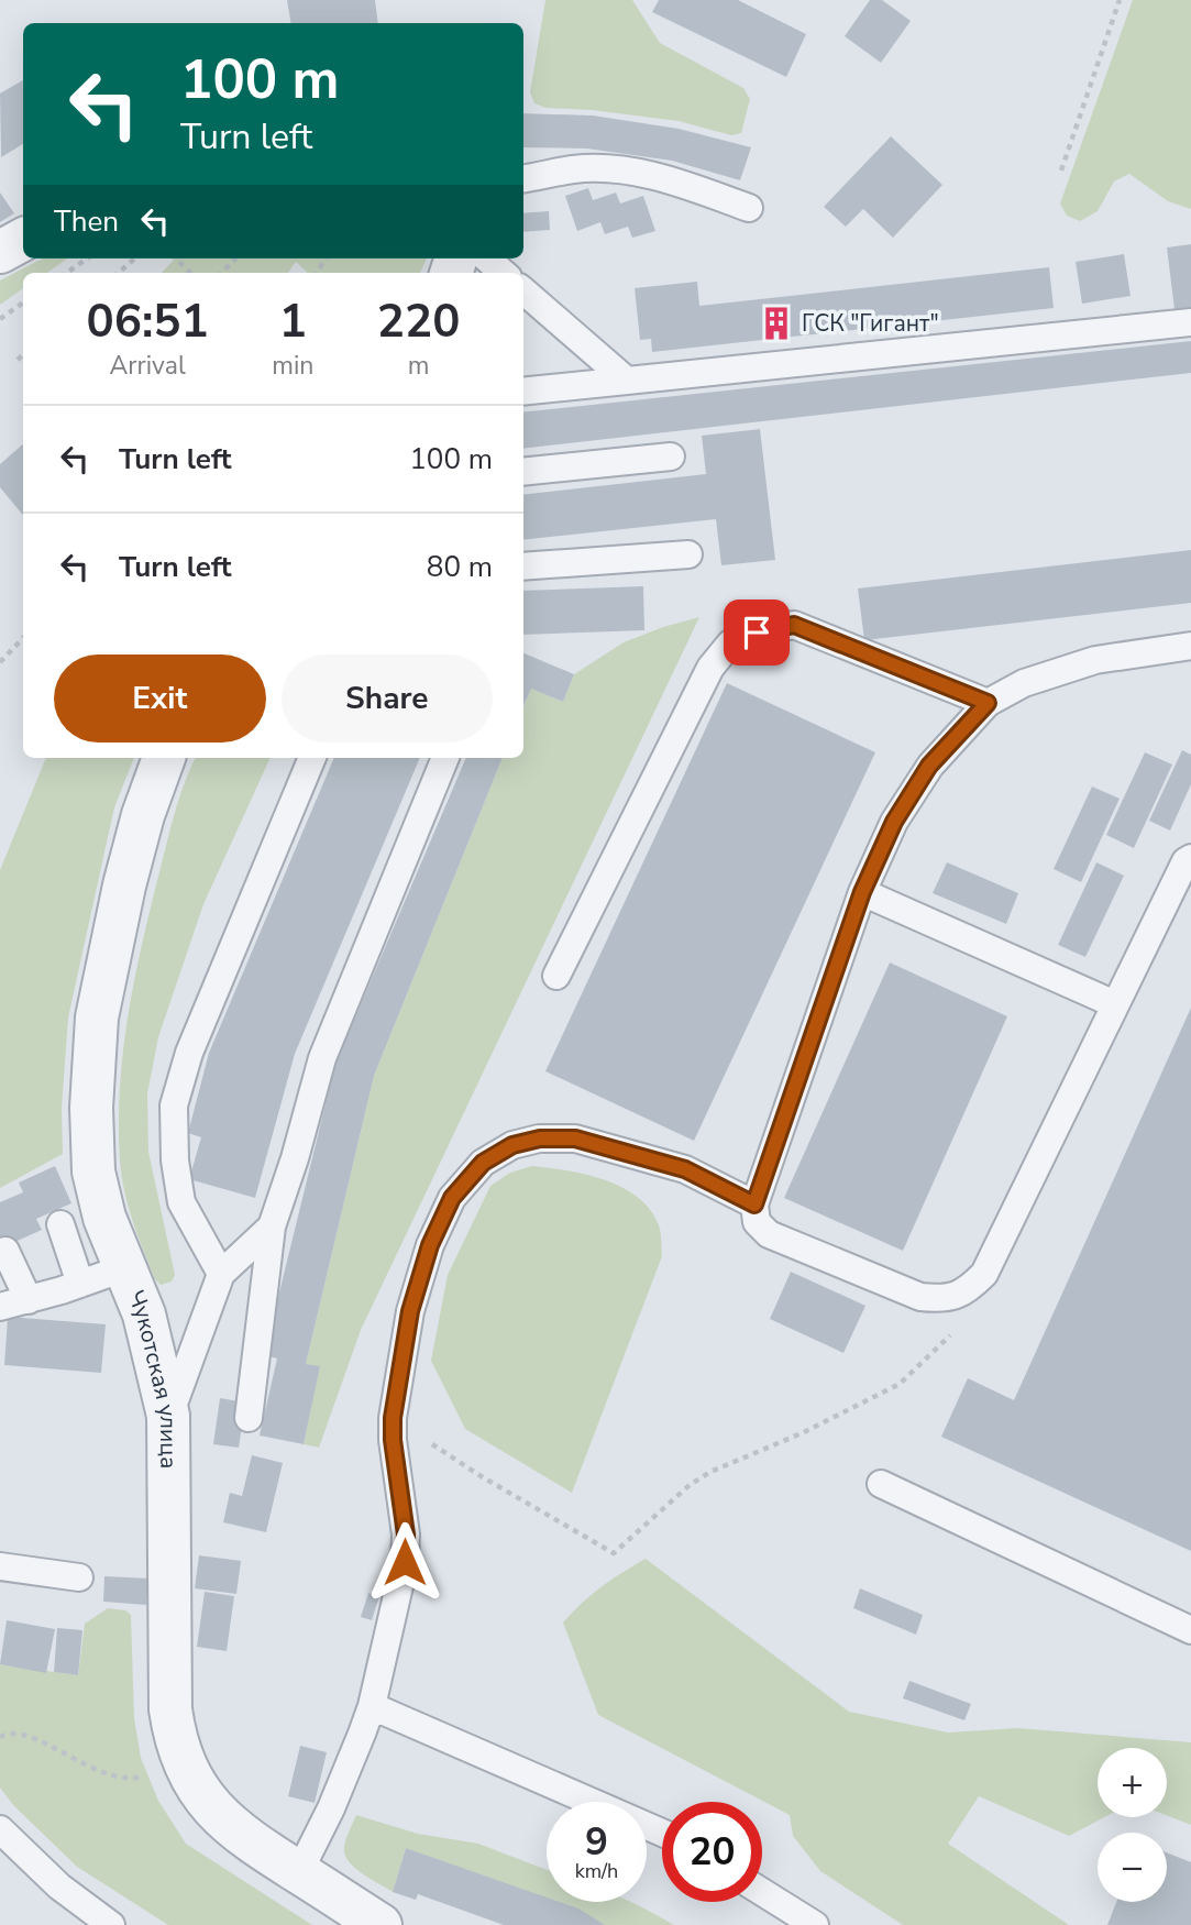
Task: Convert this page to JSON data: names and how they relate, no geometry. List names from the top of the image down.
{
  "streets": {
    "street": ["Чукотская улица"]
  },
  "places": {
    "building": ["ГСК \"Гигант\""]
  },
  "page": {
    "turn": ["100 m", "Turn left"],
    "then": "Then",
    "eta": [
      "06:51",
      "Arrival",
      "1",
      "min",
      "220",
      "m"
    ],
    "list": [
      {
        "name": "Turn left",
        "value": "100 m"
      },
      {
        "name": "Turn left",
        "value": "80 m"
      }
    ],
    "buttons": ["Exit", "Share"],
    "map_buttons": ["+", "−"],
    "speed": "9 km/h",
    "limit": "20"
  }
}
